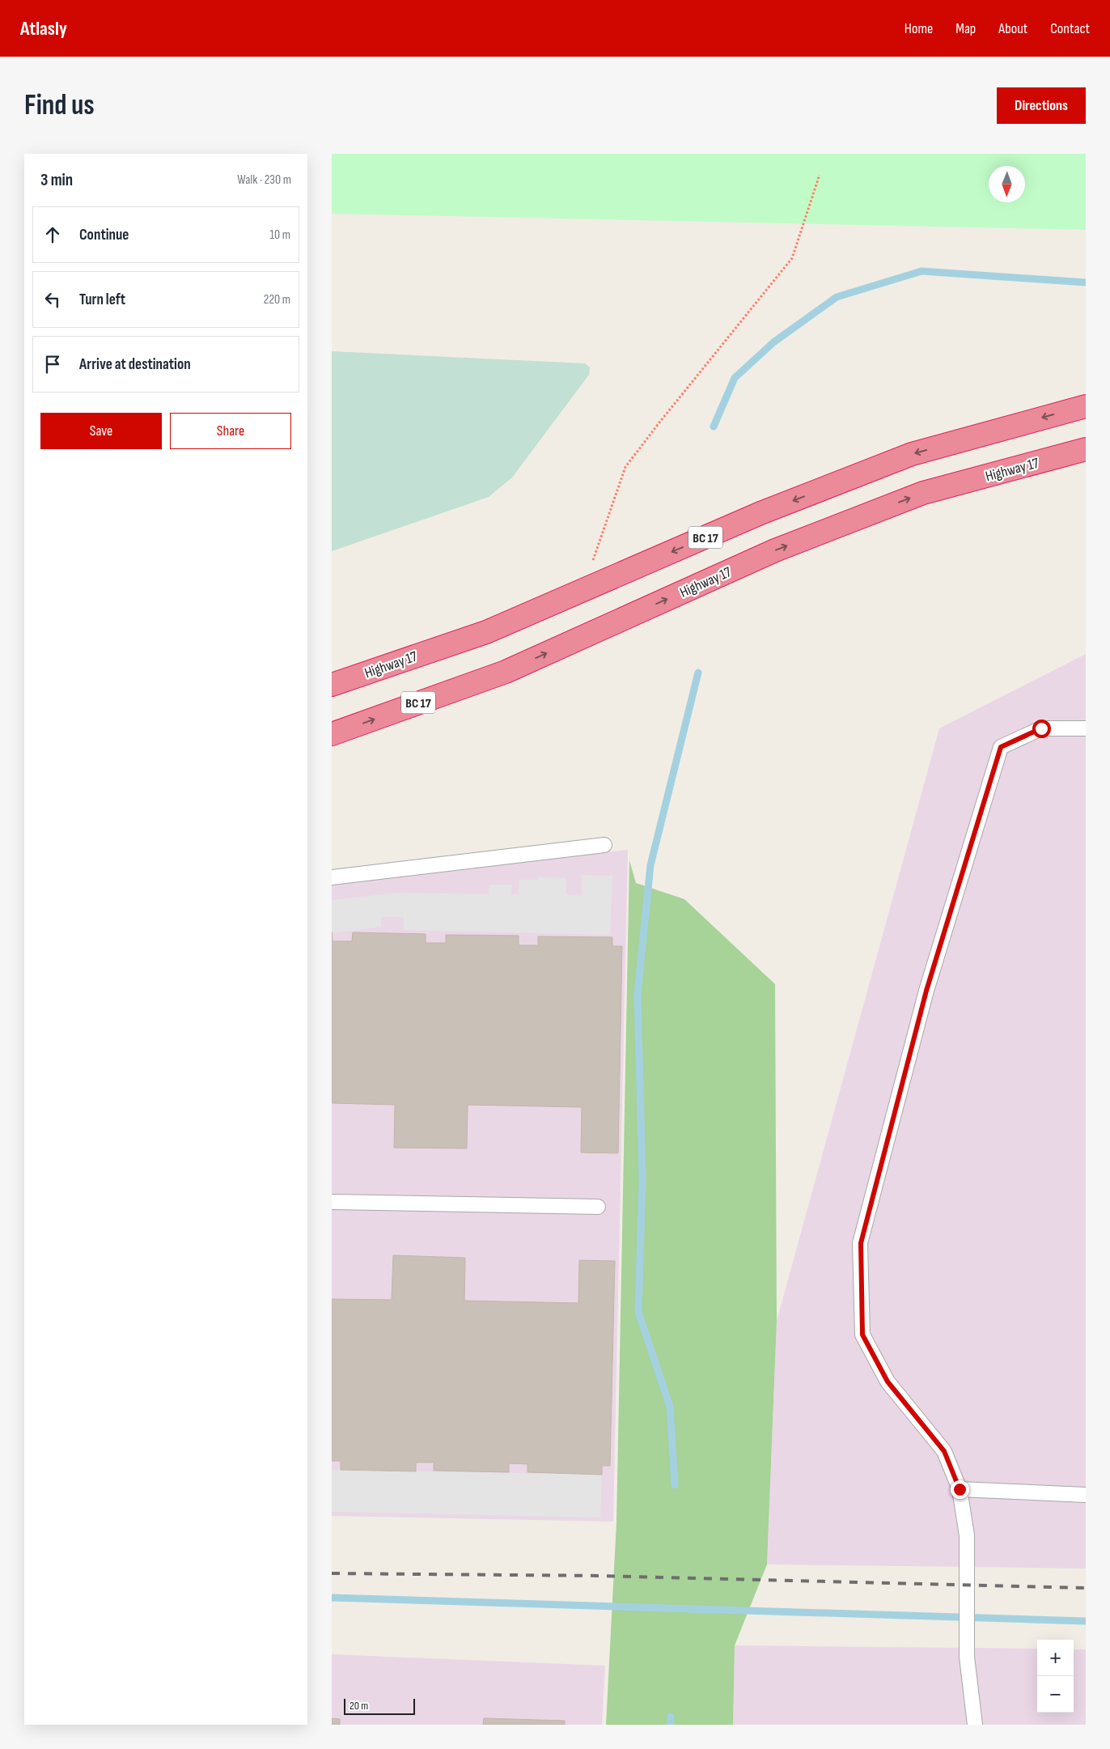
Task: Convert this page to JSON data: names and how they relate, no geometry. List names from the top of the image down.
{
  "streets": {
    "highway": ["Highway 17", "BC 17"]
  },
  "scale_bar": "20 m",
  "north": "bottom",
  "page": {
    "header": "Atlasly",
    "nav": [
      "Home",
      "Map",
      "About",
      "Contact"
    ],
    "buttons": [
      "Directions",
      ["Save", "Share"]
    ],
    "title": "Find us",
    "heading": ["3 min", "Walk · 230 m"],
    "list": [
      ["Continue", "10 m"],
      ["Turn left", "220 m"],
      "Arrive at destination"
    ],
    "map_buttons": ["+", "−"],
    "scale": "20 m"
  }
}
